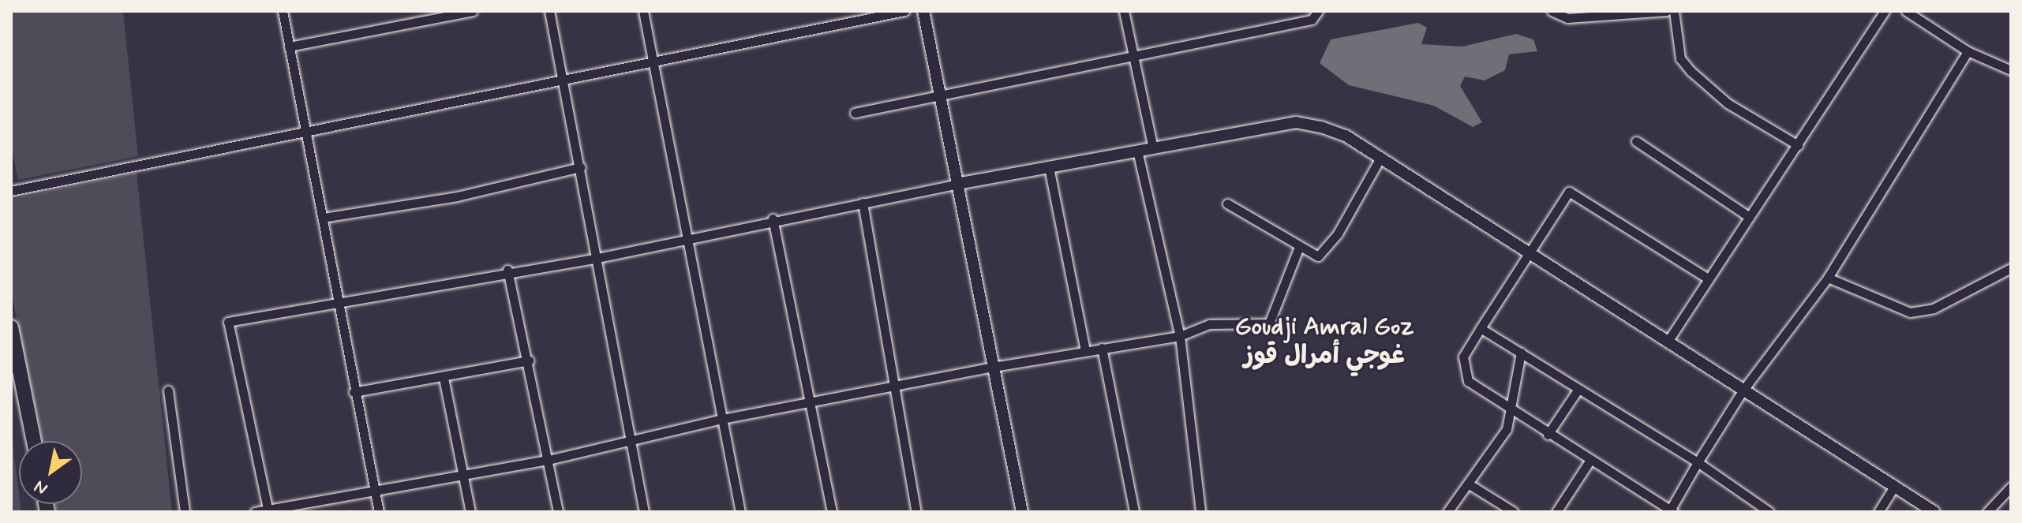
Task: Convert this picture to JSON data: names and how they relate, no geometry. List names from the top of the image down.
{
  "districts": ["Goudji Amral Goz غوجي أمرال قوز"],
  "north": "bottom left"
}
